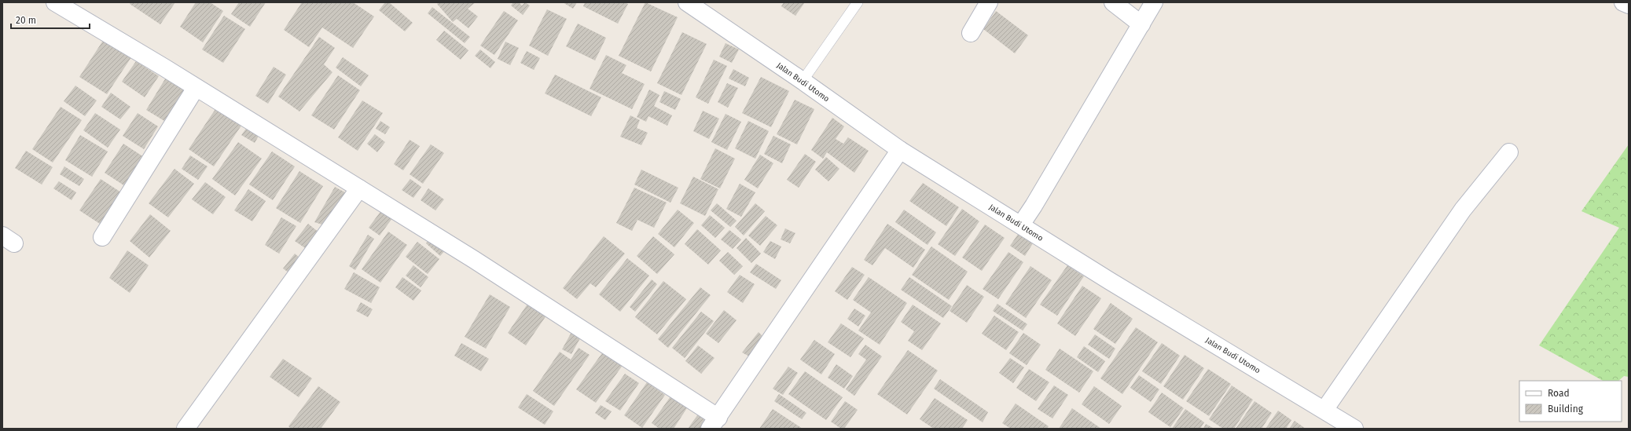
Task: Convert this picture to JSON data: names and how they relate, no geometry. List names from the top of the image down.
{
  "streets": {
    "street": ["Jalan Budi Utomo"]
  },
  "legend": ["Road", "Building"],
  "scale_bar": "20 m"
}
